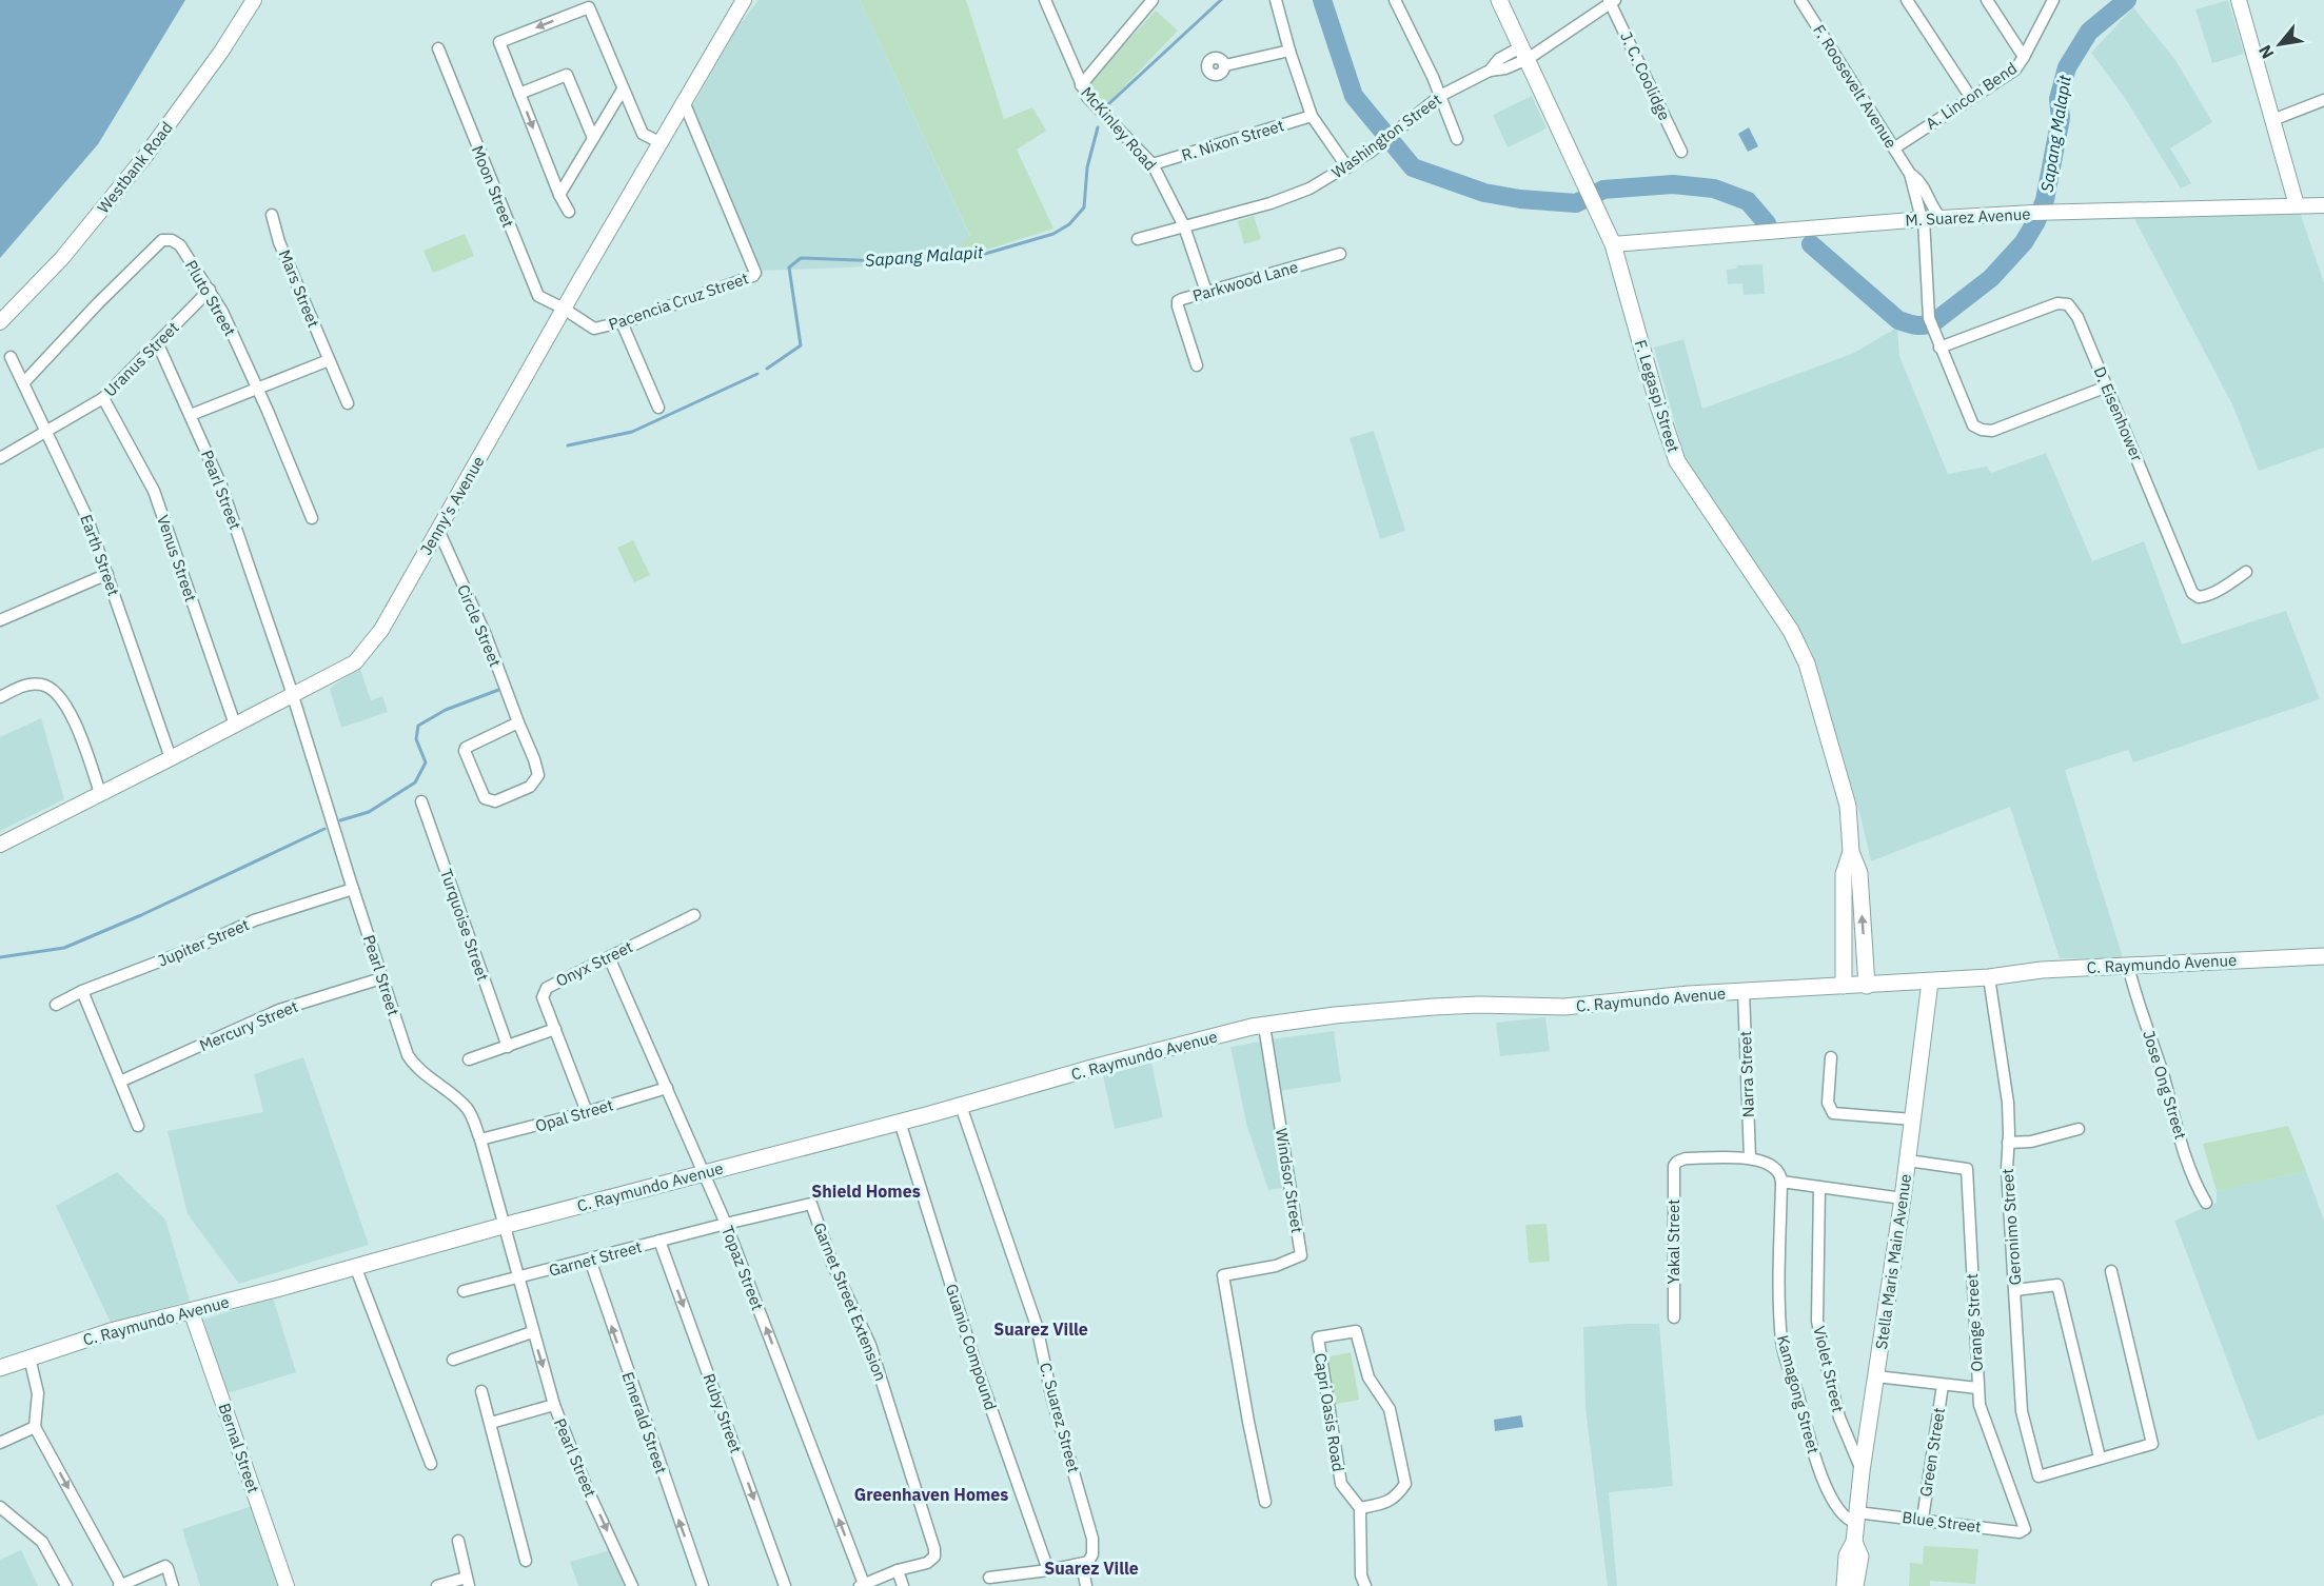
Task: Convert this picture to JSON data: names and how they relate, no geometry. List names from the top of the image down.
{
  "streets": {
    "main road": ["F. Legaspi Street", "C. Raymundo Avenue", "Stella Maris Main Avenue"],
    "street": [
      "J. C. Coolidge",
      "F. Roosevelt Avenue",
      "A. Lincon Bend",
      "McKinley Road",
      "Washington Street",
      "R. Nixon Street",
      "Westbank Road",
      "Moon Street",
      "M. Suarez Avenue",
      "Parkwood Lane",
      "Mars Street",
      "Pluto Street",
      "Pacencia Cruz Street",
      "Uranus Street",
      "D. Eisenhower",
      "Pearl Street",
      "Jenny's Avenue",
      "Earth Street",
      "Venus Street",
      "Circle Street",
      "Turquoise Street",
      "Jupiter Street",
      "Onyx Street",
      "Mercury Street",
      "Narra Street",
      "Jose Ong Street",
      "Opal Street",
      "Windsor Street",
      "Geronimo Street",
      "Yakal Street",
      "Garnet Street",
      "Topaz Street",
      "Garnet Street Extension",
      "Orange Street",
      "Guanio Compound",
      "Violet Street",
      "Kamagong Street",
      "Capri Oasis Road",
      "Ruby Street",
      "C. Suarez Street",
      "Emerald Street",
      "Bernal Street",
      "Green Street",
      "Blue Street"
    ]
  },
  "crossings": [
    ["J. C. Coolidge", "Washington Street"],
    ["F. Roosevelt Avenue", "A. Lincon Bend"],
    ["F. Roosevelt Avenue", "M. Suarez Avenue"],
    ["F. Roosevelt Avenue", "D. Eisenhower"],
    ["McKinley Road", "Washington Street"],
    ["McKinley Road", "R. Nixon Street"],
    ["McKinley Road", "Parkwood Lane"],
    ["Washington Street", "F. Legaspi Street"],
    ["Moon Street", "Pacencia Cruz Street"],
    ["Moon Street", "Jenny's Avenue"],
    ["M. Suarez Avenue", "F. Legaspi Street"],
    ["Pluto Street", "Uranus Street"],
    ["Pluto Street", "Earth Street"],
    ["Pacencia Cruz Street", "Jenny's Avenue"],
    ["Uranus Street", "Pearl Street"],
    ["Uranus Street", "Earth Street"],
    ["Uranus Street", "Venus Street"],
    ["F. Legaspi Street", "C. Raymundo Avenue"],
    ["Pearl Street", "Jenny's Avenue"],
    ["Pearl Street", "Jupiter Street"],
    ["Pearl Street", "C. Raymundo Avenue"],
    ["Pearl Street", "Mercury Street"],
    ["Pearl Street", "Opal Street"],
    ["Pearl Street", "Garnet Street"],
    ["Jenny's Avenue", "Earth Street"],
    ["Jenny's Avenue", "Venus Street"],
    ["Jenny's Avenue", "Circle Street"],
    ["Onyx Street", "Opal Street"],
    ["Onyx Street", "Topaz Street"],
    ["C. Raymundo Avenue", "Narra Street"],
    ["C. Raymundo Avenue", "Jose Ong Street"],
    ["C. Raymundo Avenue", "Windsor Street"],
    ["C. Raymundo Avenue", "Geronimo Street"],
    ["C. Raymundo Avenue", "Stella Maris Main Avenue"],
    ["C. Raymundo Avenue", "Topaz Street"],
    ["C. Raymundo Avenue", "Guanio Compound"],
    ["C. Raymundo Avenue", "C. Suarez Street"],
    ["C. Raymundo Avenue", "Bernal Street"],
    ["Narra Street", "Yakal Street"],
    ["Opal Street", "Topaz Street"],
    ["Garnet Street", "Topaz Street"],
    ["Garnet Street", "Garnet Street Extension"],
    ["Garnet Street", "Ruby Street"],
    ["Garnet Street", "Emerald Street"],
    ["Stella Maris Main Avenue", "Orange Street"],
    ["Stella Maris Main Avenue", "Violet Street"],
    ["Stella Maris Main Avenue", "Kamagong Street"],
    ["Stella Maris Main Avenue", "Blue Street"],
    ["Topaz Street", "Garnet Street Extension"],
    ["Orange Street", "Blue Street"],
    ["Kamagong Street", "Blue Street"],
    ["Green Street", "Blue Street"]
  ],
  "one_way": ["Topaz Street", "Ruby Street", "Emerald Street"],
  "districts": [
    "Shield Homes",
    "Suarez Ville",
    "Greenhaven Homes",
    "Suarez Ville"
  ],
  "water": ["Sapang Malapit"],
  "north": "bottom left"
}
